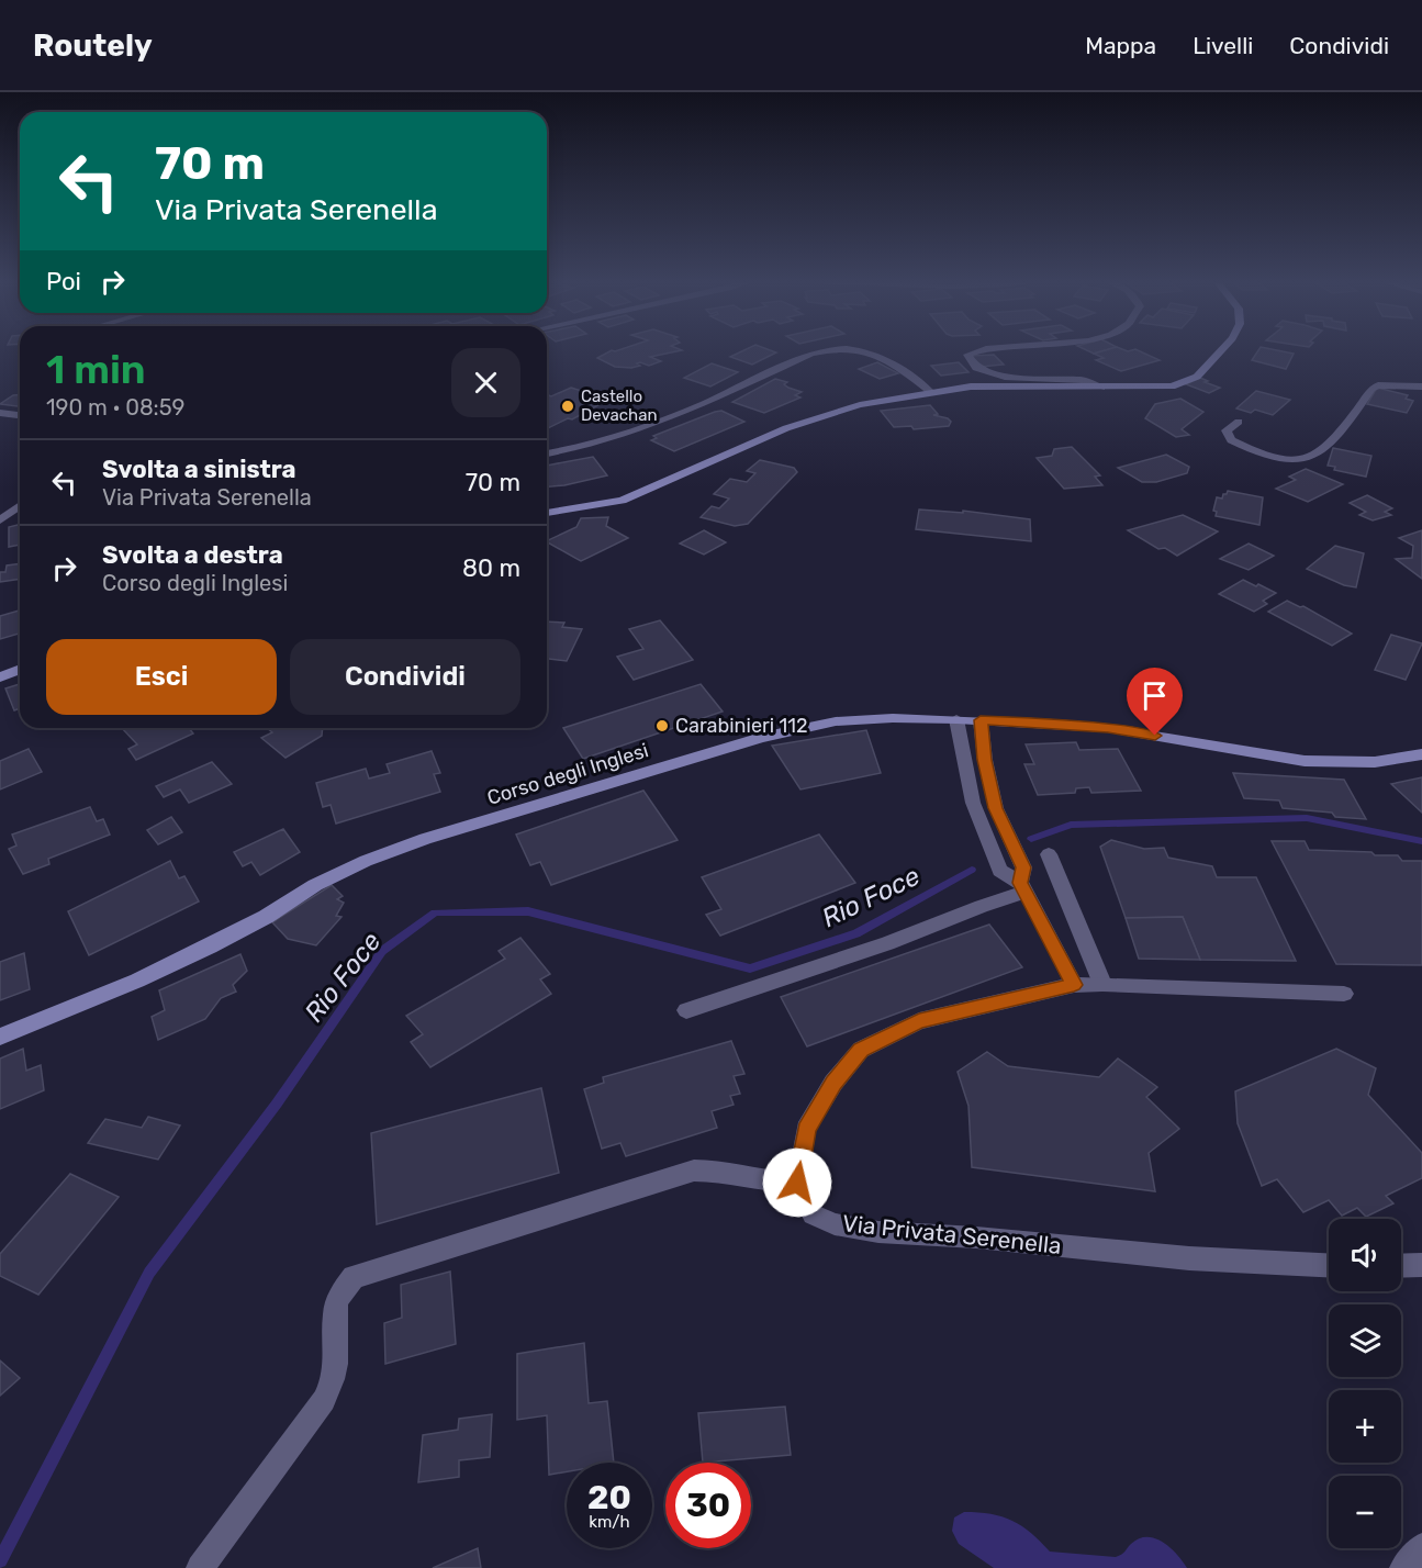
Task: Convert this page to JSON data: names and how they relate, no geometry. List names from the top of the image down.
{
  "streets": {
    "main road": ["Corso degli Inglesi"],
    "street": ["Via Privata Serenella"]
  },
  "water": ["Rio Foce"],
  "places": ["Castello Devachan", "Carabinieri 112"],
  "page": {
    "header": "Routely",
    "nav": ["Mappa", "Livelli", "Condividi"],
    "turn": ["70 m", "Via Privata Serenella"],
    "then": "Poi",
    "heading": ["1 min", "190 m · 08:59"],
    "list": [
      {
        "name": "Svolta a sinistra",
        "note": "Via Privata Serenella",
        "value": "70 m"
      },
      {
        "name": "Svolta a destra",
        "note": "Corso degli Inglesi",
        "value": "80 m"
      }
    ],
    "buttons": ["Esci", "Condividi"],
    "map_buttons": ["+", "−"],
    "speed": "20 km/h",
    "limit": "30"
  }
}
